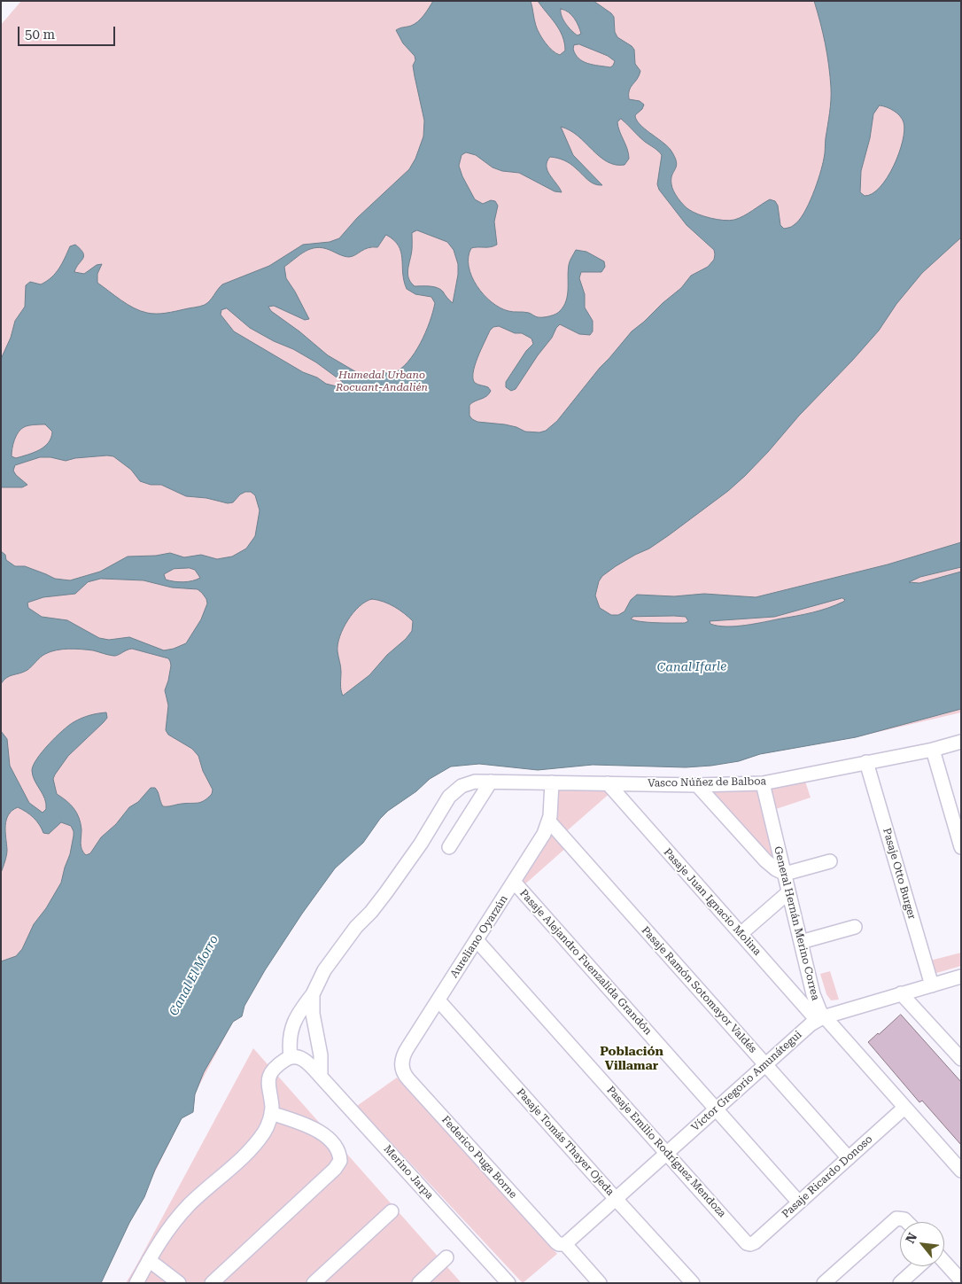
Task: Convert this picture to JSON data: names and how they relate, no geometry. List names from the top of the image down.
{
  "streets": {
    "street": [
      "Vasco Núñez de Balboa",
      "Pasaje Otto Burger",
      "Pasaje Juan Ignacio Molina",
      "General Hernán Merino Correa",
      "Aureliano Oyarzún",
      "Pasaje Alejandro Fuenzalida Grandón",
      "Pasaje Ramón Sotomayor Valdés",
      "Víctor Gregorio Amunátegui",
      "Pasaje Tomás Thayer Ojeda",
      "Pasaje Emilio Rodríguez Mendoza",
      "Federico Puga Borne",
      "Merino Jarpa",
      "Pasaje Ricardo Donoso"
    ]
  },
  "crossings": [
    ["Vasco Núñez de Balboa", "Pasaje Otto Burger"],
    ["Vasco Núñez de Balboa", "Pasaje Juan Ignacio Molina"],
    ["Vasco Núñez de Balboa", "General Hernán Merino Correa"],
    ["Vasco Núñez de Balboa", "Aureliano Oyarzún"],
    ["Pasaje Otto Burger", "Víctor Gregorio Amunátegui"],
    ["Pasaje Juan Ignacio Molina", "General Hernán Merino Correa"],
    ["Pasaje Juan Ignacio Molina", "Víctor Gregorio Amunátegui"],
    ["General Hernán Merino Correa", "Víctor Gregorio Amunátegui"],
    ["General Hernán Merino Correa", "Pasaje Ricardo Donoso"],
    ["Aureliano Oyarzún", "Pasaje Alejandro Fuenzalida Grandón"],
    ["Aureliano Oyarzún", "Pasaje Ramón Sotomayor Valdés"],
    ["Aureliano Oyarzún", "Pasaje Tomás Thayer Ojeda"],
    ["Aureliano Oyarzún", "Pasaje Emilio Rodríguez Mendoza"],
    ["Aureliano Oyarzún", "Federico Puga Borne"],
    ["Pasaje Alejandro Fuenzalida Grandón", "Víctor Gregorio Amunátegui"],
    ["Pasaje Alejandro Fuenzalida Grandón", "Pasaje Ricardo Donoso"],
    ["Pasaje Ramón Sotomayor Valdés", "Víctor Gregorio Amunátegui"],
    ["Pasaje Ramón Sotomayor Valdés", "Pasaje Ricardo Donoso"],
    ["Víctor Gregorio Amunátegui", "Pasaje Tomás Thayer Ojeda"],
    ["Víctor Gregorio Amunátegui", "Pasaje Emilio Rodríguez Mendoza"],
    ["Víctor Gregorio Amunátegui", "Federico Puga Borne"],
    ["Pasaje Emilio Rodríguez Mendoza", "Pasaje Ricardo Donoso"]
  ],
  "districts": ["Población Villamar"],
  "water": ["Canal Ifarle", "Canal El Morro"],
  "parks": ["Humedal Urbano Rocuant-Andalién"],
  "scale_bar": "50 m",
  "north": "top left"
}
